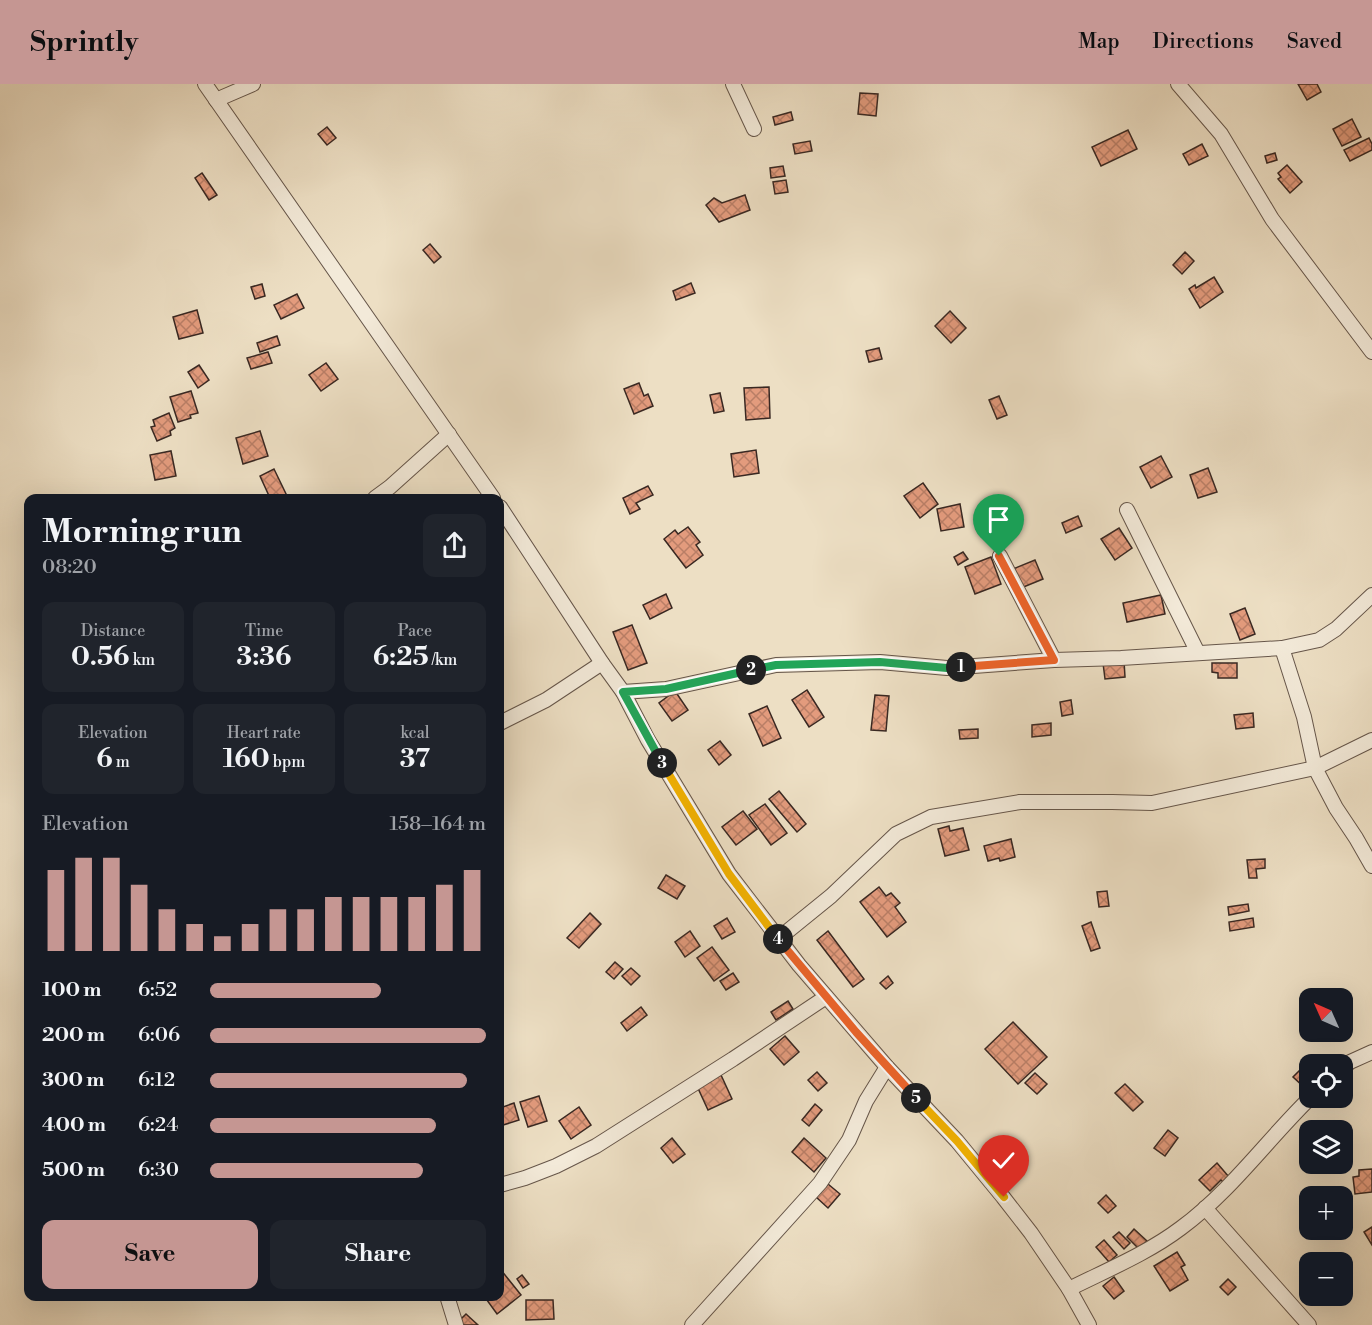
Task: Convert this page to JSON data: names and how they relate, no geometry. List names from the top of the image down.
{
  "north": "top left",
  "page": {
    "header": "Sprintly",
    "nav": ["Map", "Directions", "Saved"],
    "heading": ["Morning run", "08:20"],
    "stats": [
      ["Distance", "0.56 km"],
      ["Time", "3:36"],
      ["Pace", "6:25 /km"],
      ["Elevation", "6 m"],
      ["Heart rate", "160 bpm"],
      ["kcal", "37"]
    ],
    "pins": [
      "1",
      "2",
      "3",
      "4",
      "5"
    ],
    "chart": ["Elevation", "158–164 m"],
    "list": [
      {
        "name": "100 m",
        "note": "6:52"
      },
      {
        "name": "200 m",
        "note": "6:06"
      },
      {
        "name": "300 m",
        "note": "6:12"
      },
      {
        "name": "400 m",
        "note": "6:24"
      },
      {
        "name": "500 m",
        "note": "6:30"
      }
    ],
    "map_buttons": ["+", "−"],
    "buttons": ["Save", "Share"]
  }
}
